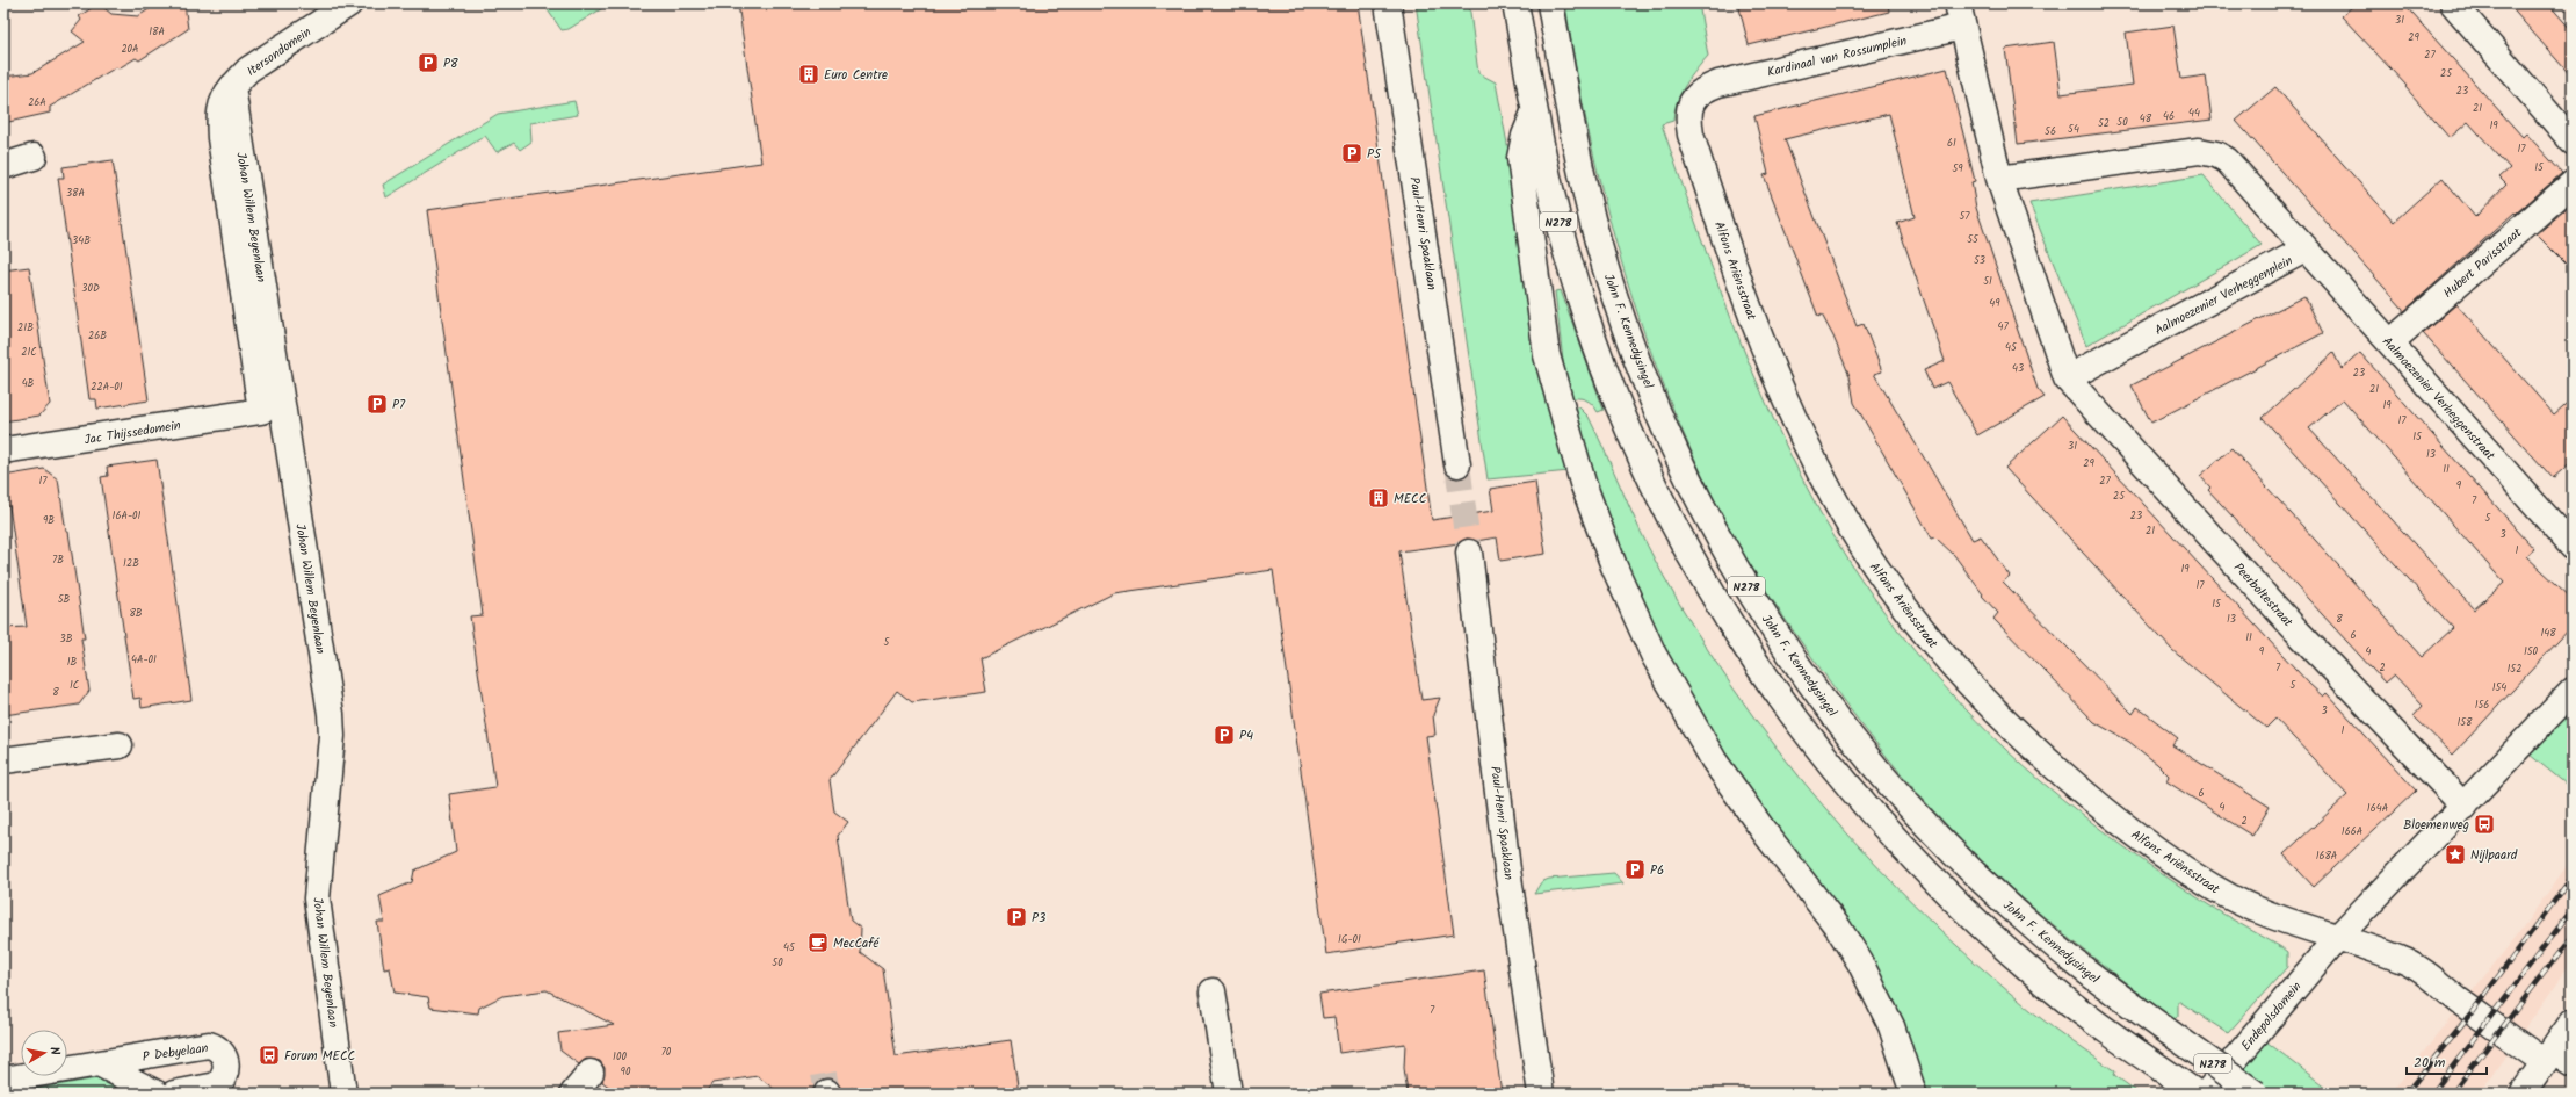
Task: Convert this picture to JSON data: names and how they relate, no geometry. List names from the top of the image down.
{
  "streets": {
    "street": [
      "Itersondomein",
      "Kardinaal van Rossumplein",
      "Johan Willem Beyenlaan",
      "N278",
      "Paul-Henri Spaaklaan",
      "Hubert Parisstraat",
      "Alfons Ariënsstraat",
      "Aalmoezenier Verheggenplein",
      "John F. Kennedysingel",
      "Aalmoezenier Verheggenstraat",
      "Jac Thijssedomein",
      "Peerboltestraat",
      "Endepolsdomein",
      "P Debyelaan"
    ]
  },
  "crossings": [
    ["Itersondomein", "Johan Willem Beyenlaan"],
    ["Kardinaal van Rossumplein", "Alfons Ariënsstraat"],
    ["Johan Willem Beyenlaan", "Jac Thijssedomein"],
    ["Hubert Parisstraat", "Aalmoezenier Verheggenstraat"],
    ["Alfons Ariënsstraat", "Endepolsdomein"],
    ["Aalmoezenier Verheggenplein", "Aalmoezenier Verheggenstraat"],
    ["Aalmoezenier Verheggenplein", "Peerboltestraat"]
  ],
  "places": {
    "parking": [
      "P8",
      "P5",
      "P7",
      "P4",
      "P6",
      "P3"
    ],
    "building": ["Euro Centre", "MECC"],
    "bus stop": ["Bloemenweg", "Forum MECC"],
    "place": ["Nijlpaard"],
    "cafe": ["MecCafé"]
  },
  "house_numbers": [
    "31",
    "18A",
    "29",
    "20A",
    "27",
    "25",
    "23",
    "26A",
    "21",
    "44",
    "46",
    "48",
    "50",
    "52",
    "19",
    "54",
    "56",
    "61",
    "17",
    "15",
    "59",
    "38A",
    "57",
    "55",
    "34B",
    "53",
    "51",
    "30D",
    "49",
    "47",
    "21B",
    "26B",
    "45",
    "21C",
    "43",
    "23",
    "4B",
    "22A-01",
    "21",
    "19",
    "17",
    "15",
    "31",
    "13",
    "29",
    "11",
    "17",
    "27",
    "9",
    "25",
    "7",
    "16A-01",
    "23",
    "5",
    "9B",
    "21",
    "3",
    "1",
    "7B",
    "12B",
    "19",
    "17",
    "5B",
    "15",
    "8B",
    "13",
    "8",
    "148",
    "6",
    "11",
    "3B",
    "5",
    "9",
    "4",
    "150",
    "4A-01",
    "1B",
    "7",
    "2",
    "152",
    "1C",
    "5",
    "154",
    "8",
    "156",
    "3",
    "158",
    "1",
    "6",
    "4",
    "164A",
    "2",
    "166A",
    "168A",
    "1G-01",
    "45",
    "50",
    "7",
    "70",
    "100",
    "90"
  ],
  "scale_bar": "20 m",
  "north": "right"
}
